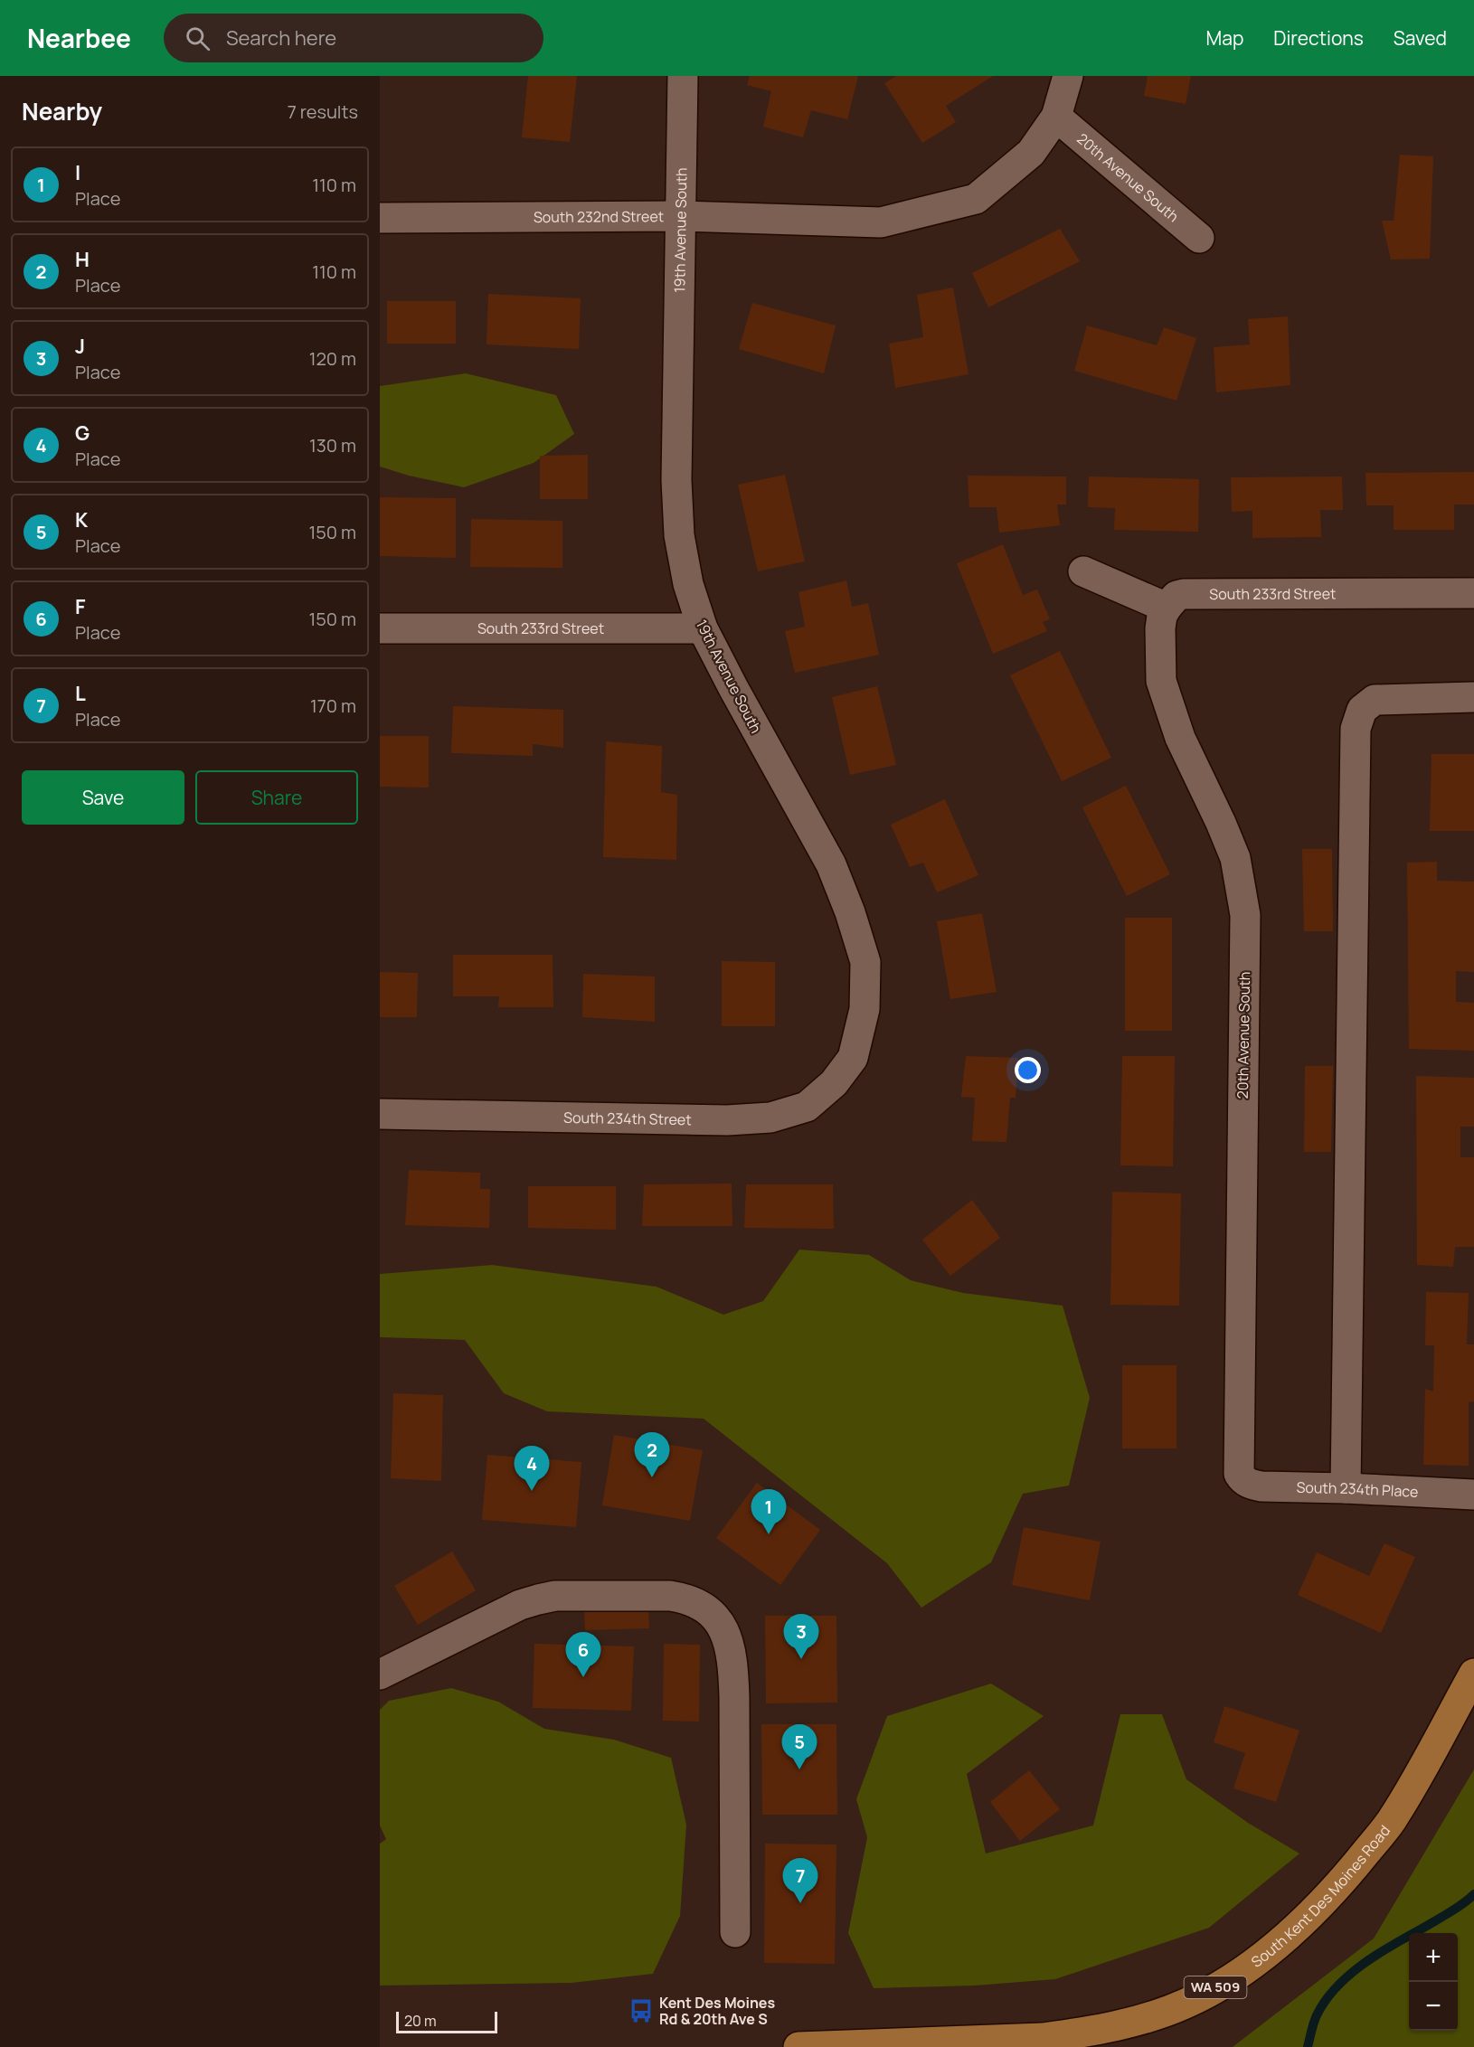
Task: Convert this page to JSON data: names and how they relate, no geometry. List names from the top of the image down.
{
  "streets": {
    "main road": ["South Kent Des Moines Road", "WA 509"],
    "street": [
      "20th Avenue South",
      "South 232nd Street",
      "19th Avenue South",
      "South 233rd Street",
      "South 234th Street",
      "South 234th Place"
    ]
  },
  "crossings": [
    ["20th Avenue South", "South 232nd Street"],
    ["20th Avenue South", "South 233rd Street"],
    ["20th Avenue South", "South 234th Place"],
    ["South 232nd Street", "19th Avenue South"],
    ["19th Avenue South", "South 233rd Street"],
    ["19th Avenue South", "South 234th Street"]
  ],
  "places": {
    "bus stop": ["Kent Des Moines Rd & 20th Ave S"]
  },
  "scale_bar": "20 m",
  "page": {
    "header": "Nearbee",
    "search": "Search here",
    "nav": ["Map", "Directions", "Saved"],
    "heading": ["Nearby", "7 results"],
    "list": [
      {
        "mark": "1",
        "name": "I",
        "note": "Place",
        "value": "110 m"
      },
      {
        "mark": "2",
        "name": "H",
        "note": "Place",
        "value": "110 m"
      },
      {
        "mark": "3",
        "name": "J",
        "note": "Place",
        "value": "120 m"
      },
      {
        "mark": "4",
        "name": "G",
        "note": "Place",
        "value": "130 m"
      },
      {
        "mark": "5",
        "name": "K",
        "note": "Place",
        "value": "150 m"
      },
      {
        "mark": "6",
        "name": "F",
        "note": "Place",
        "value": "150 m"
      },
      {
        "mark": "7",
        "name": "L",
        "note": "Place",
        "value": "170 m"
      }
    ],
    "buttons": ["Save", "Share"],
    "pins": [
      "2",
      "4",
      "1",
      "3",
      "6",
      "5",
      "7"
    ],
    "map_buttons": ["+", "−"],
    "scale": "20 m"
  }
}
